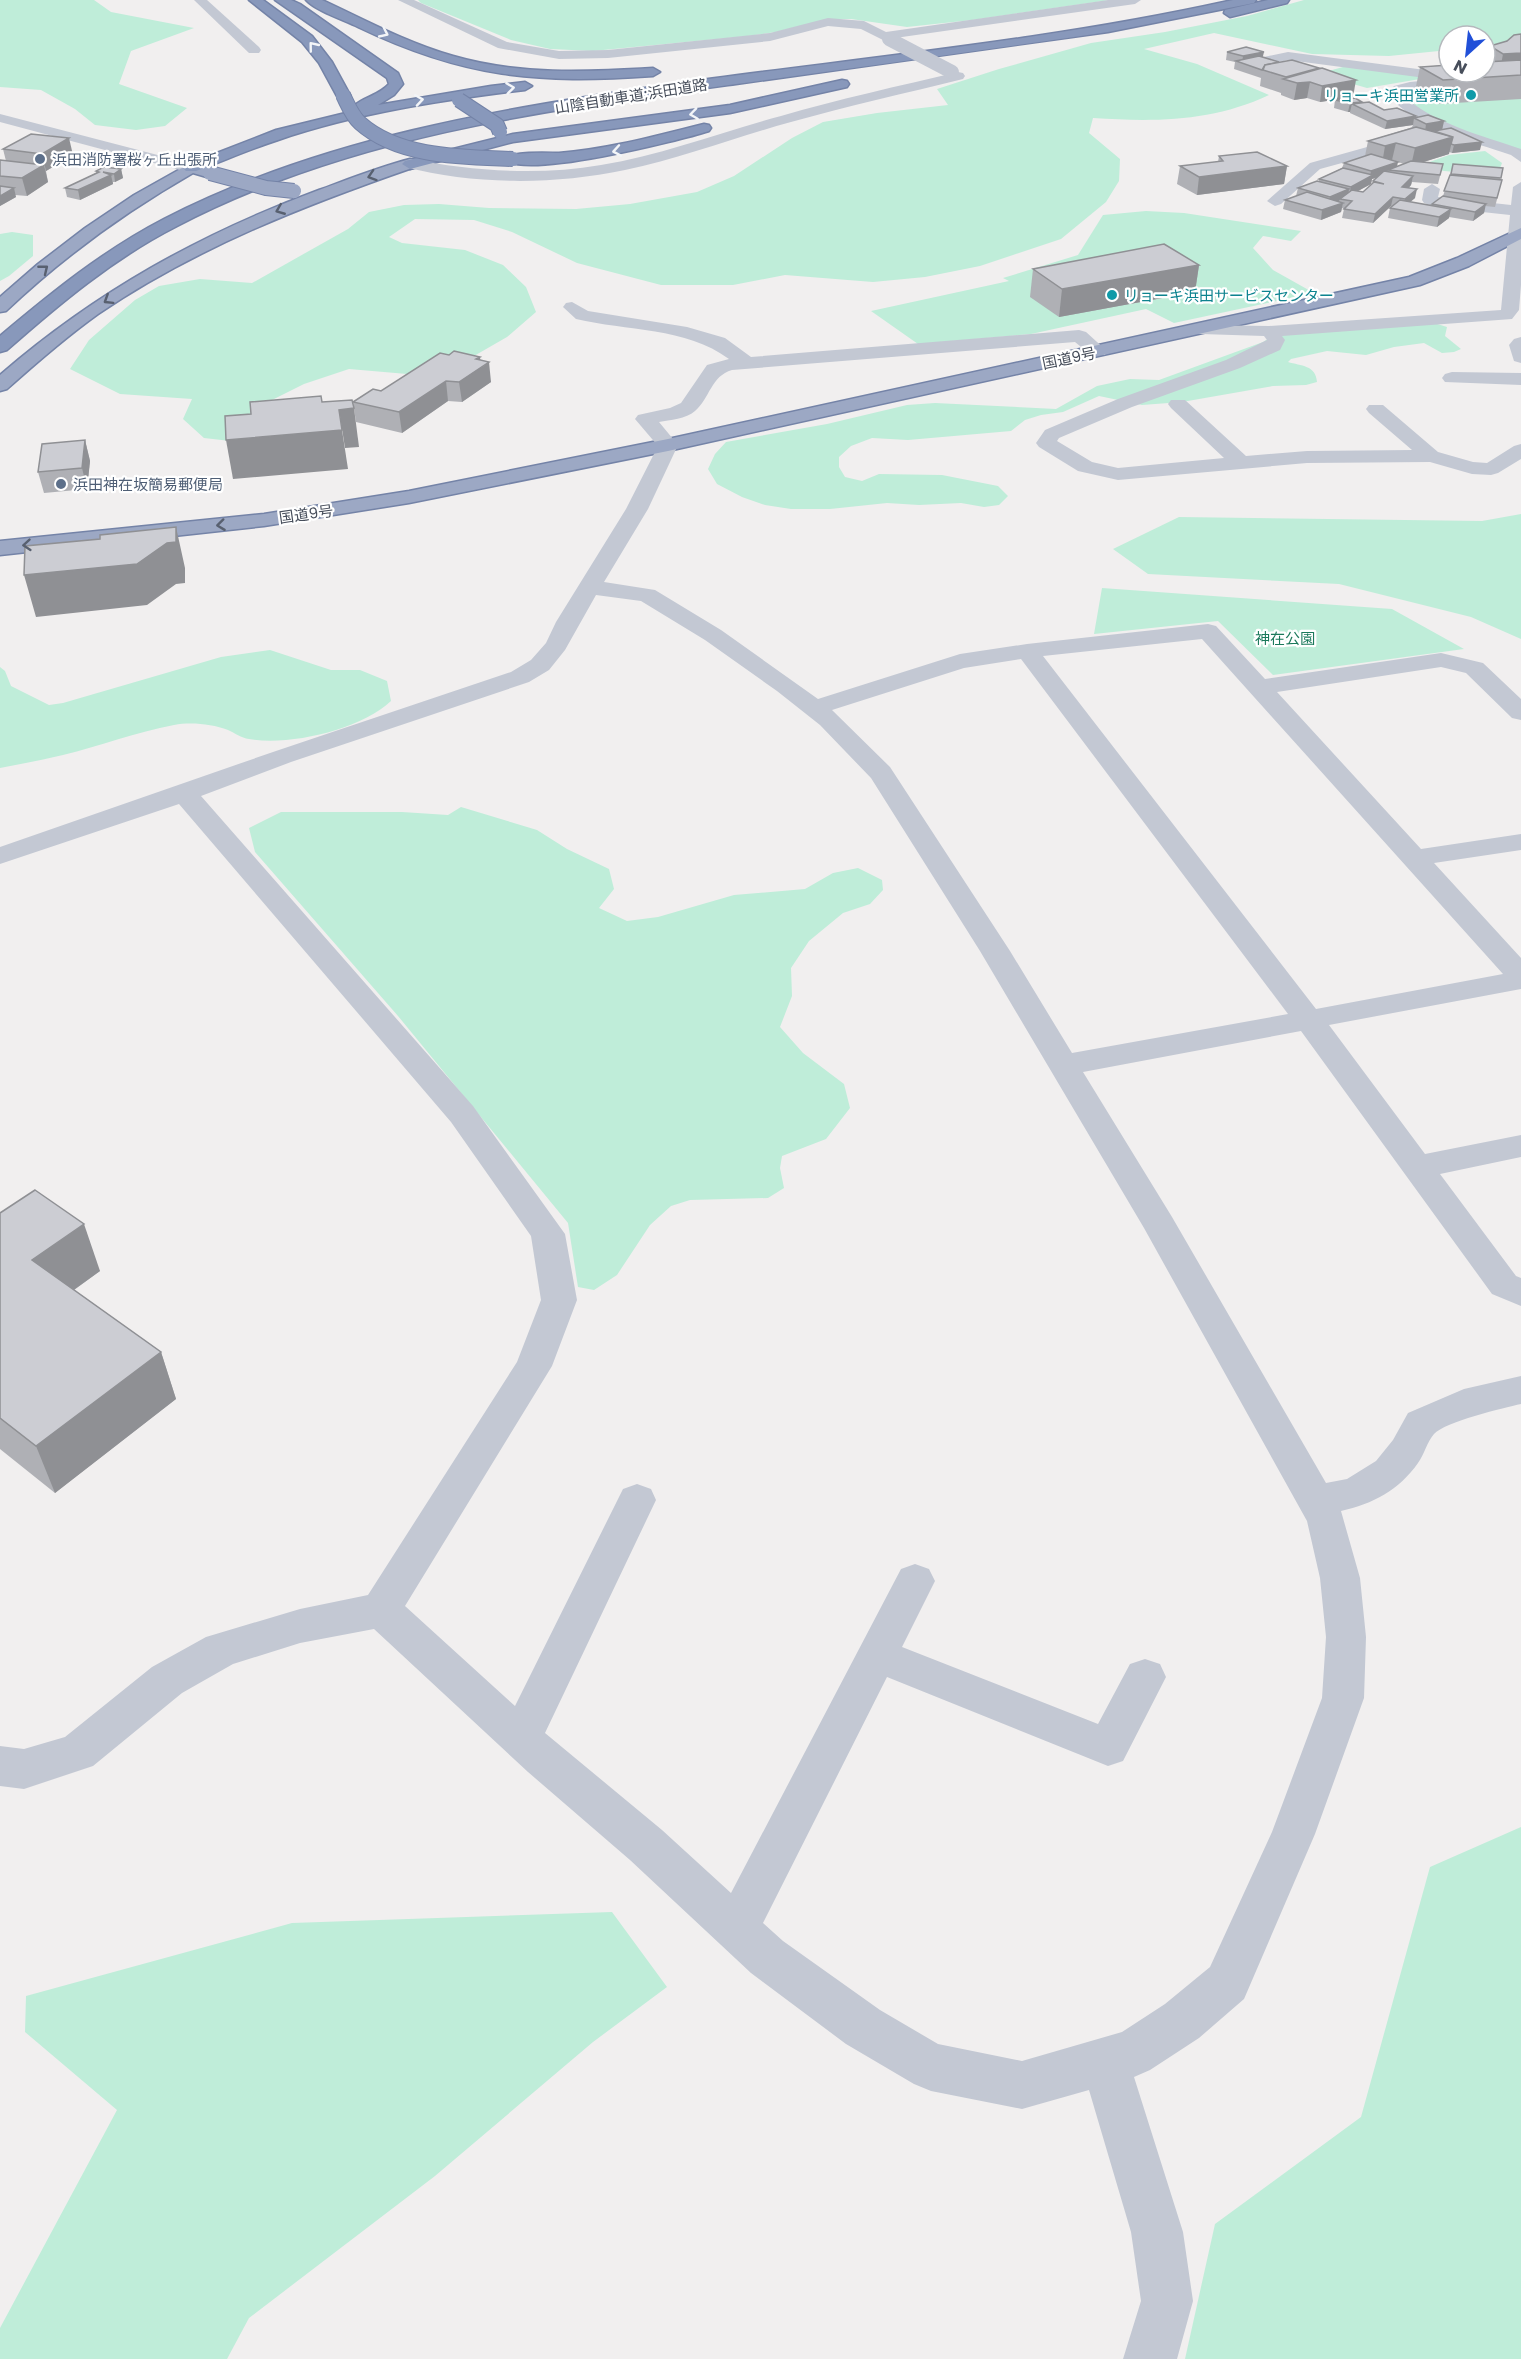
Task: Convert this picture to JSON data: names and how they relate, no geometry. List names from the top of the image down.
{
  "streets": {
    "highway": ["山陰自動車道;浜田道路", "国道9号"]
  },
  "parks": ["神在公園"],
  "places": [
    "リョーキ浜田営業所",
    "浜田消防署桜ヶ丘出張所",
    "リョーキ浜田サービスセンター",
    "浜田神在坂簡易郵便局"
  ],
  "north": "bottom left"
}
